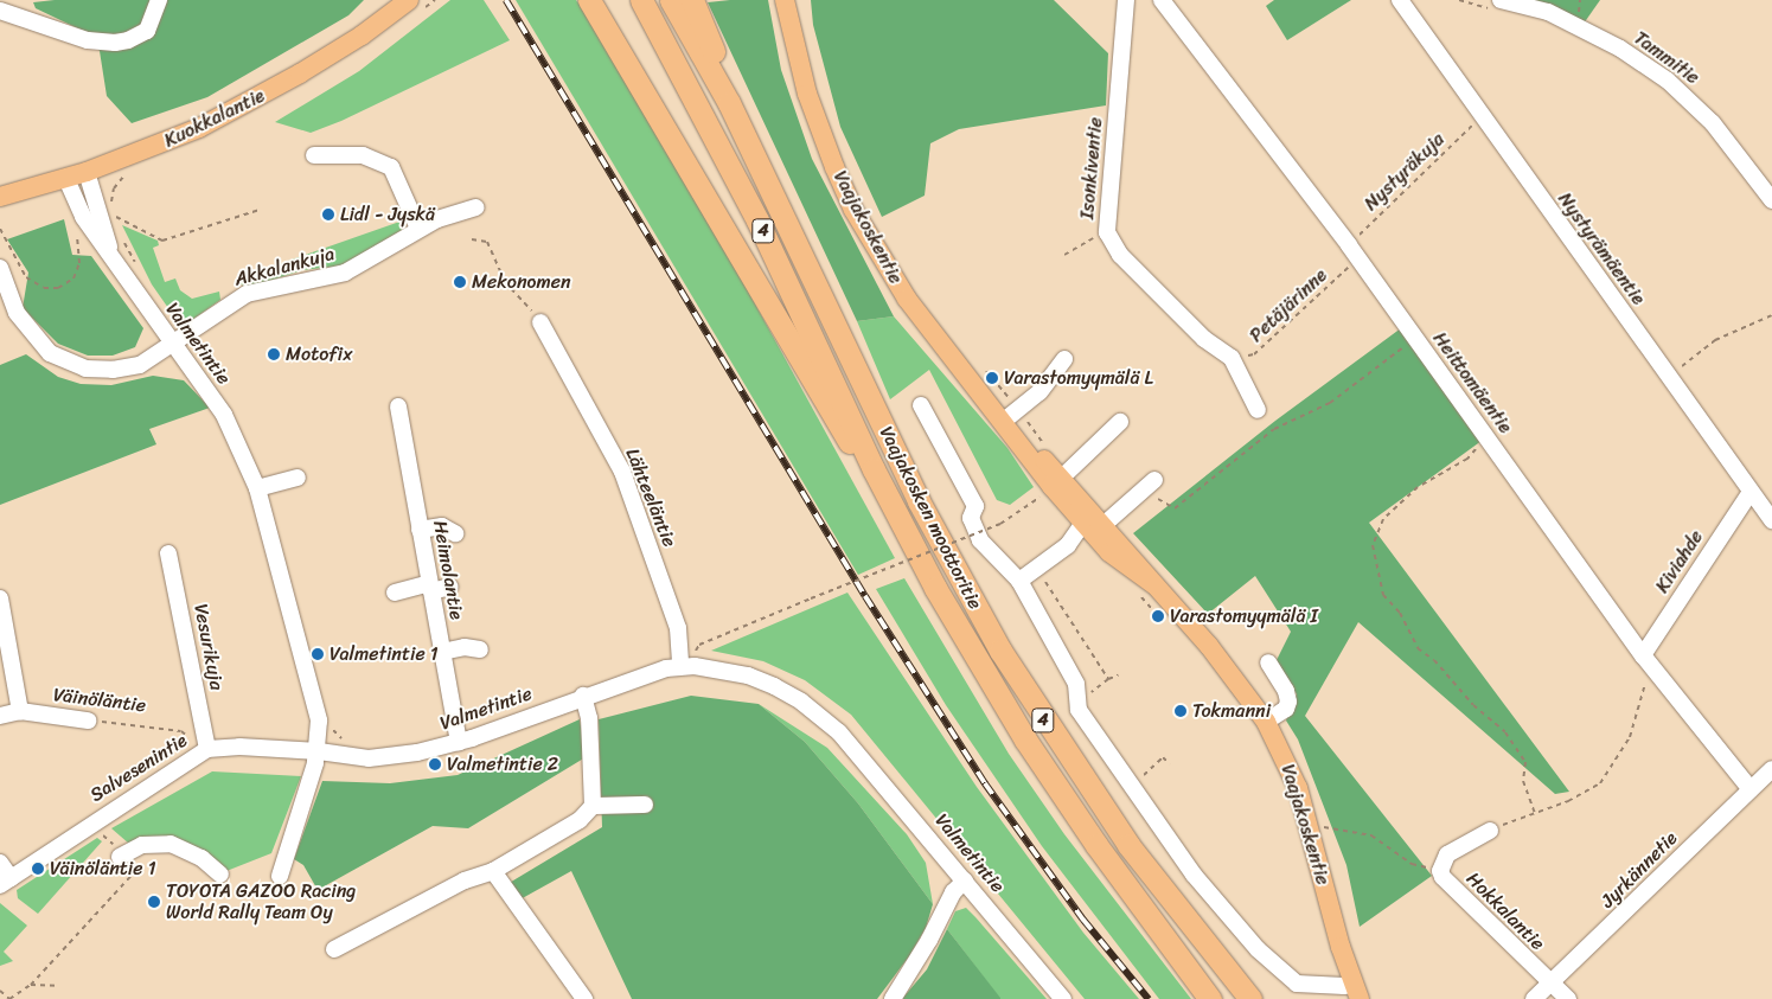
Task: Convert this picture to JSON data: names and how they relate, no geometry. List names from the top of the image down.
{
  "streets": {
    "highway": ["4", "Vaajakosken moottoritie"],
    "main road": ["Kuokkalantie", "Vaajakoskentie"],
    "street": [
      "Tammitie",
      "Isonkiventie",
      "Nystyrämäentie",
      "Akkalankuja",
      "Valmetintie",
      "Heittomäentie",
      "Lähteeläntie",
      "Kiviahde",
      "Heimolantie",
      "Vesurikuja",
      "Väinöläntie",
      "Salvesenintie",
      "Jyrkännetie",
      "Hokkalantie"
    ],
    "path": ["Nystyräkuja", "Petäjärinne"]
  },
  "crossings": [
    ["Kuokkalantie", "Valmetintie"],
    ["Isonkiventie", "Petäjärinne"],
    ["Nystyräkuja", "Nystyrämäentie"],
    ["Nystyräkuja", "Petäjärinne"],
    ["Nystyräkuja", "Heittomäentie"],
    ["Nystyrämäentie", "Kiviahde"],
    ["Akkalankuja", "Valmetintie"],
    ["Petäjärinne", "Heittomäentie"],
    ["Valmetintie", "Lähteeläntie"],
    ["Valmetintie", "Heimolantie"],
    ["Valmetintie", "Salvesenintie"],
    ["Heittomäentie", "Kiviahde"],
    ["Heittomäentie", "Jyrkännetie"],
    ["Vesurikuja", "Salvesenintie"],
    ["Jyrkännetie", "Hokkalantie"]
  ],
  "places": [
    "Lidl - Jyskä",
    "Mekonomen",
    "Motofix",
    "Varastomyymälä L",
    "Varastomyymälä I",
    "Valmetintie 1",
    "Tokmanni",
    "Valmetintie 2",
    "Väinöläntie 1",
    "TOYOTA GAZOO Racing World Rally Team Oy"
  ]
}
